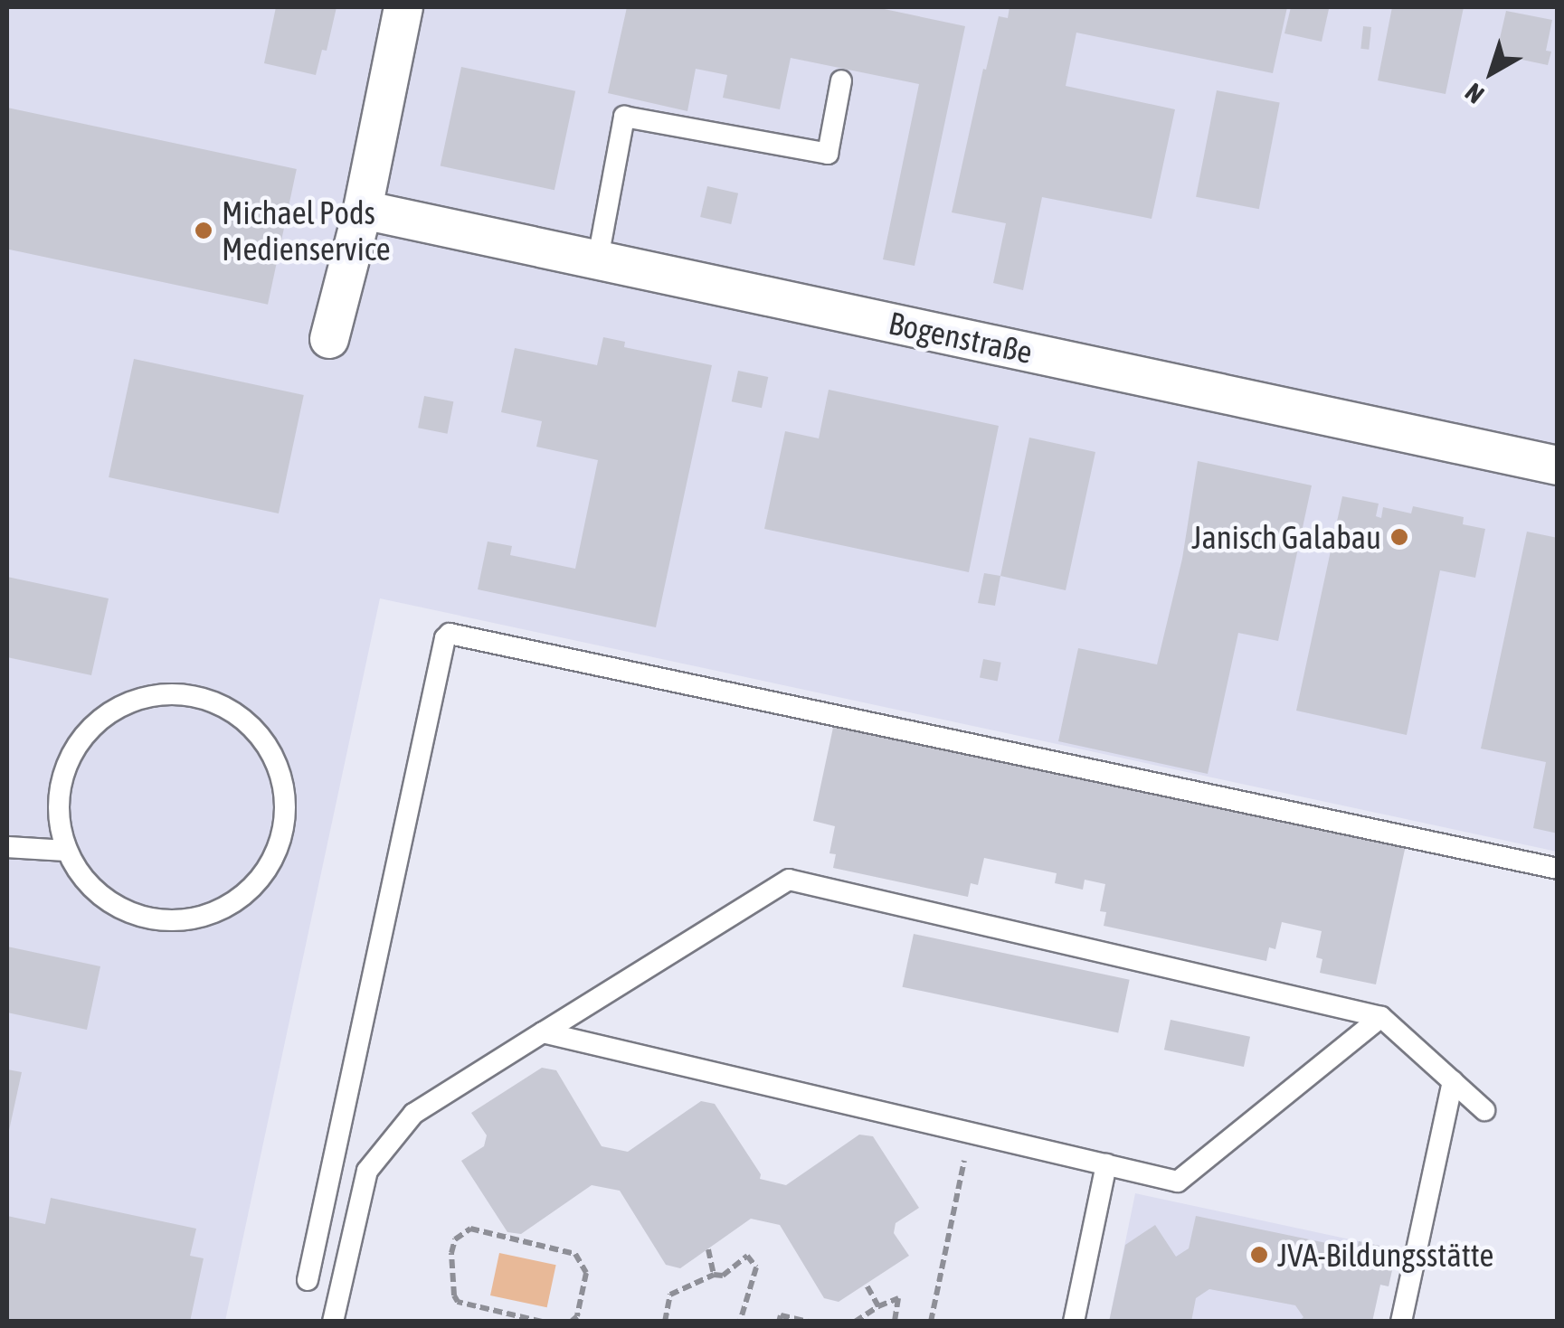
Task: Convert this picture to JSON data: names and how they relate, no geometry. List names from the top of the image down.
{
  "streets": {
    "street": ["Bogenstraße"]
  },
  "places": ["Michael Pods Medienservice", "Janisch Galabau", "JVA-Bildungsstätte"],
  "north": "bottom left"
}
